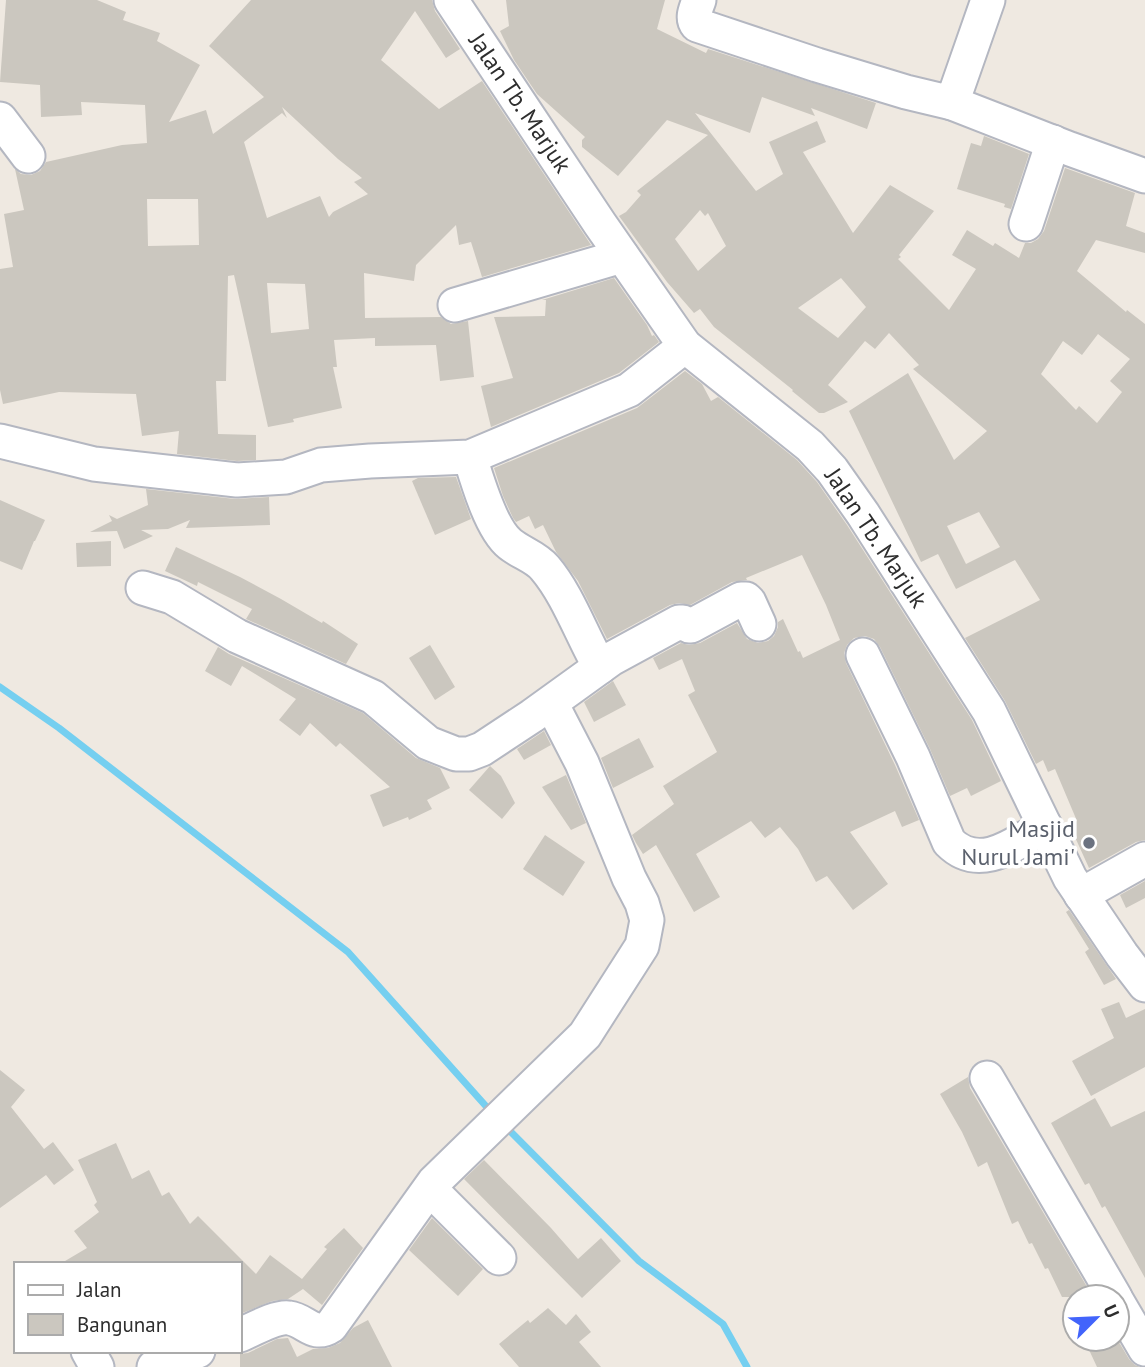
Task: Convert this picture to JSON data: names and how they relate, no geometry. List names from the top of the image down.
{
  "streets": {
    "street": ["Jalan Tb. Marjuk"]
  },
  "places": ["Masjid Nurul Jami'"],
  "legend": ["Jalan", "Bangunan"],
  "north": "top right"
}
